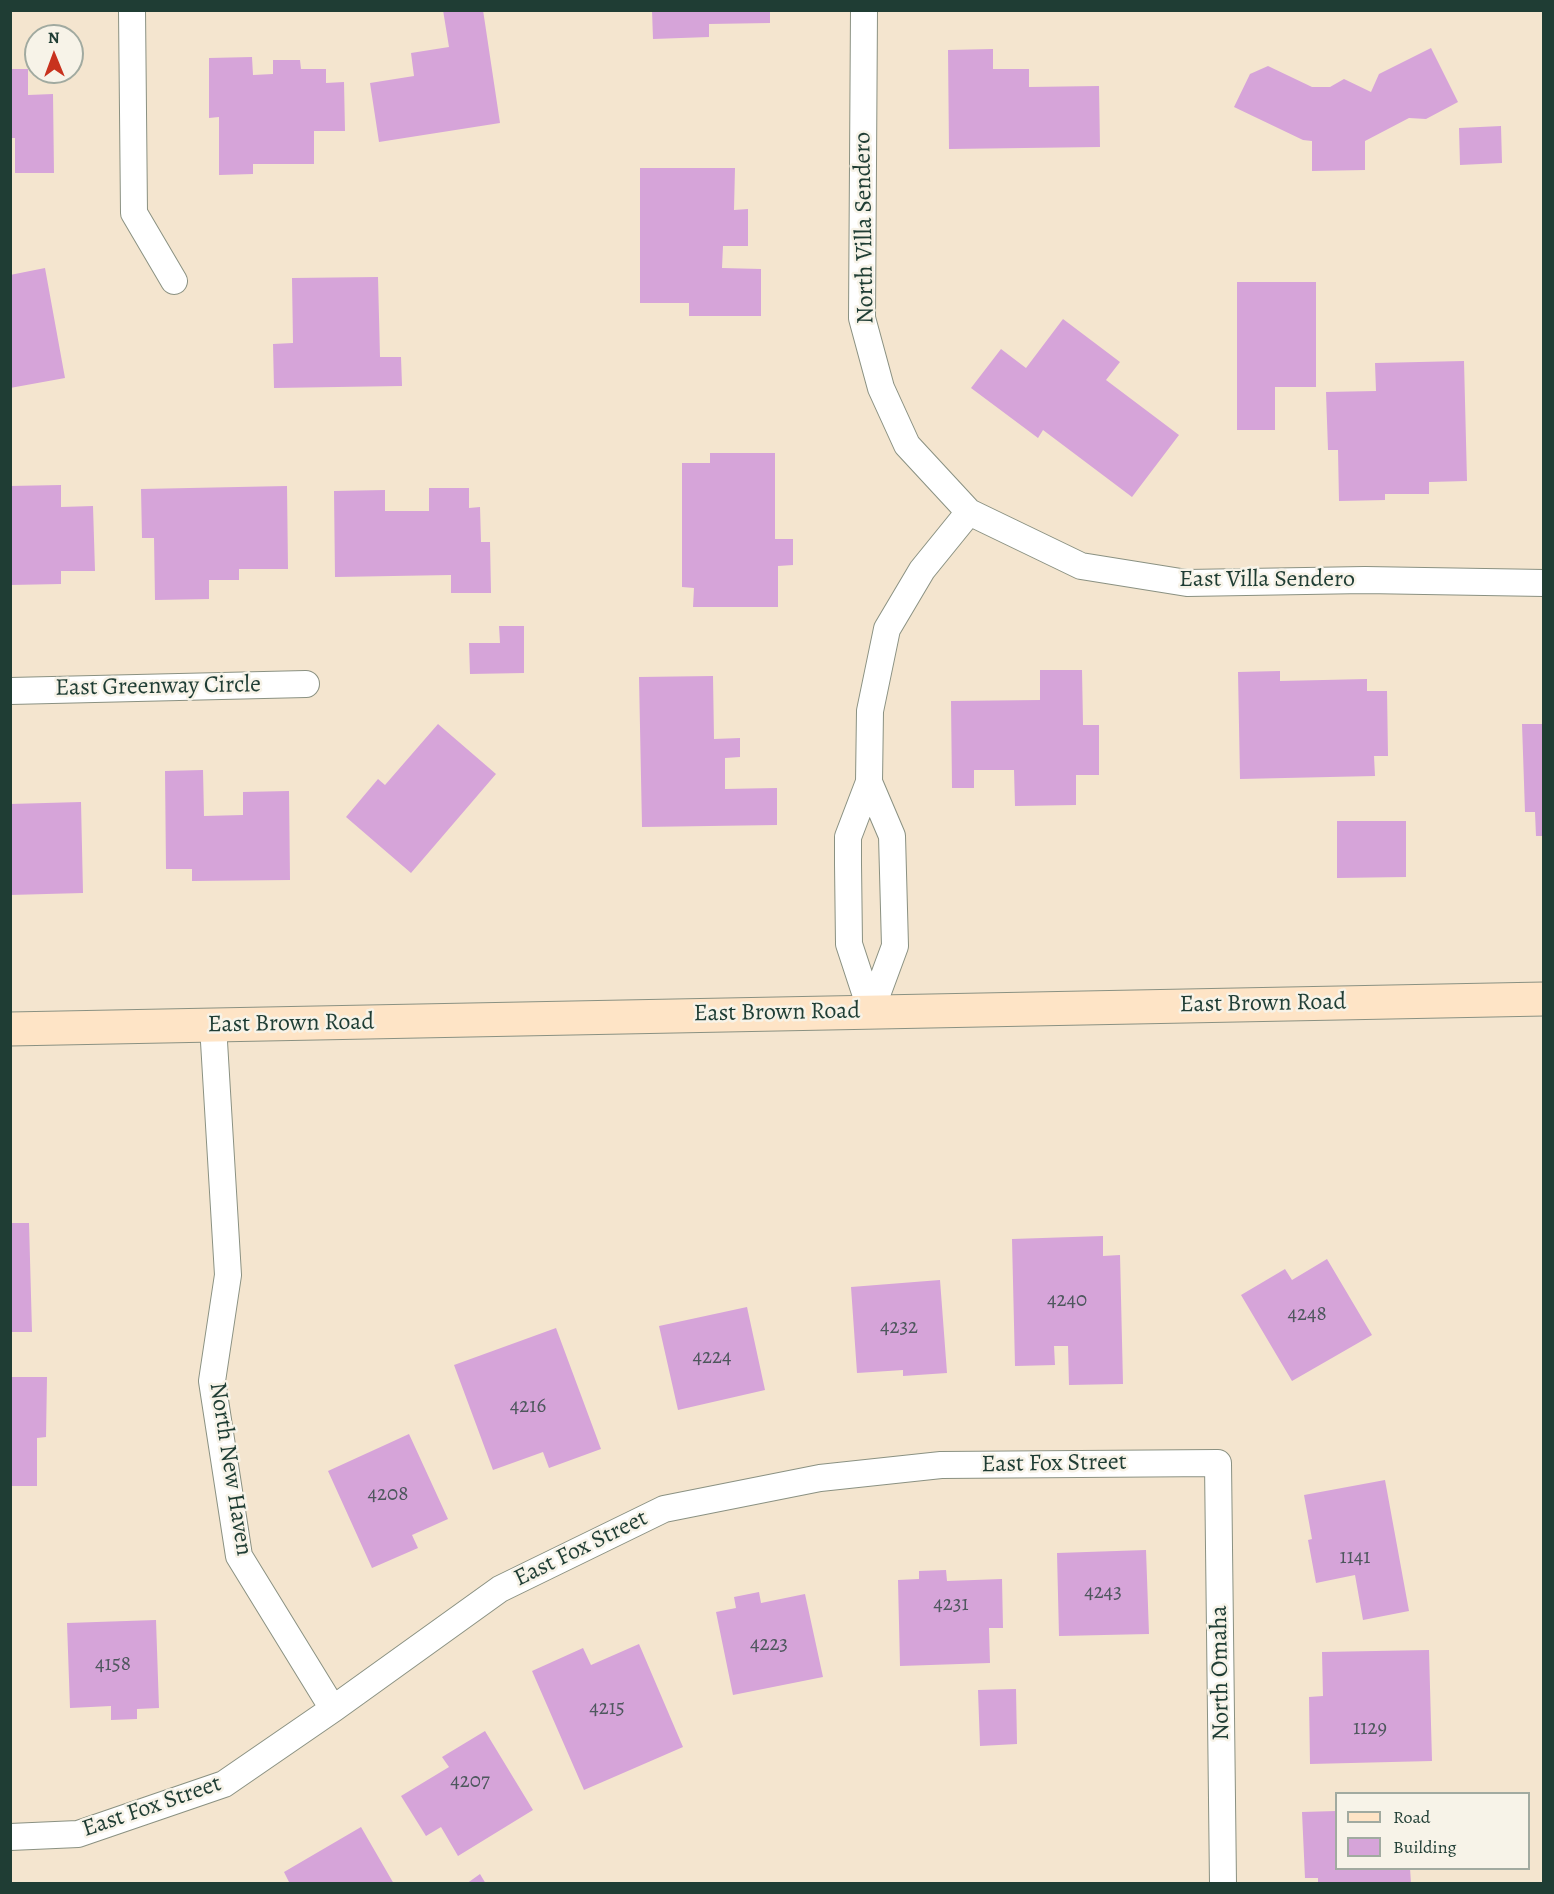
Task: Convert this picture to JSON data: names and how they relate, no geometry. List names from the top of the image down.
{
  "streets": {
    "main road": ["East Brown Road"],
    "street": [
      "North Villa Sendero",
      "East Villa Sendero",
      "East Greenway Circle",
      "East Fox Street",
      "North New Haven",
      "North Omaha"
    ]
  },
  "crossings": [
    ["North Villa Sendero", "East Villa Sendero"],
    ["East Brown Road", "North New Haven"],
    ["East Fox Street", "North New Haven"],
    ["East Fox Street", "North Omaha"]
  ],
  "house_numbers": [
    "4240",
    "4248",
    "4232",
    "4224",
    "4216",
    "4208",
    "1141",
    "4243",
    "4231",
    "4223",
    "4158",
    "4215",
    "1129",
    "4207"
  ],
  "legend": ["Road", "Building"],
  "north": "top"
}
